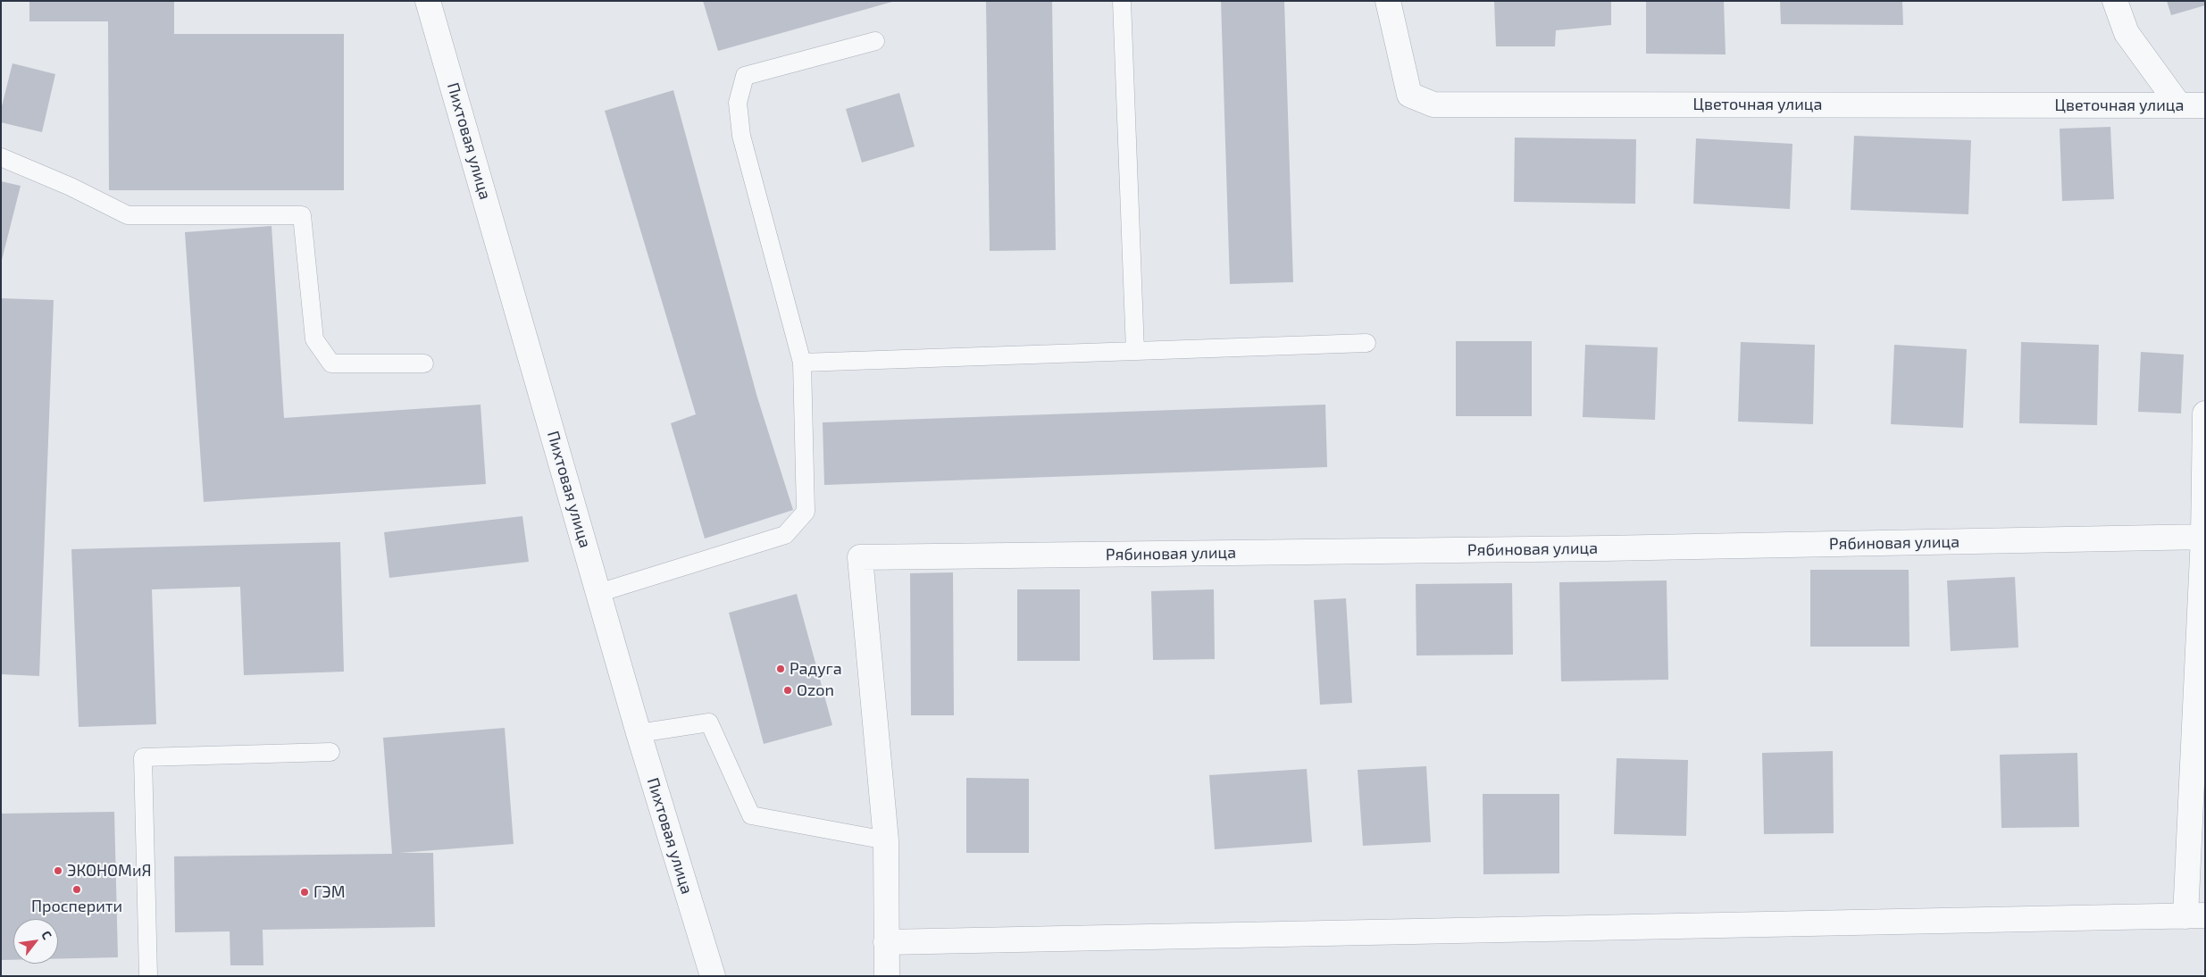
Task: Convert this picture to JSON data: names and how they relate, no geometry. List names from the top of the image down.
{
  "streets": {
    "street": ["Цветочная улица", "Пихтовая улица", "Рябиновая улица"]
  },
  "places": [
    "Радуга",
    "Ozon",
    "ЭКОНОМиЯ",
    "Просперити",
    "ГЭМ"
  ],
  "north": "top right"
}
